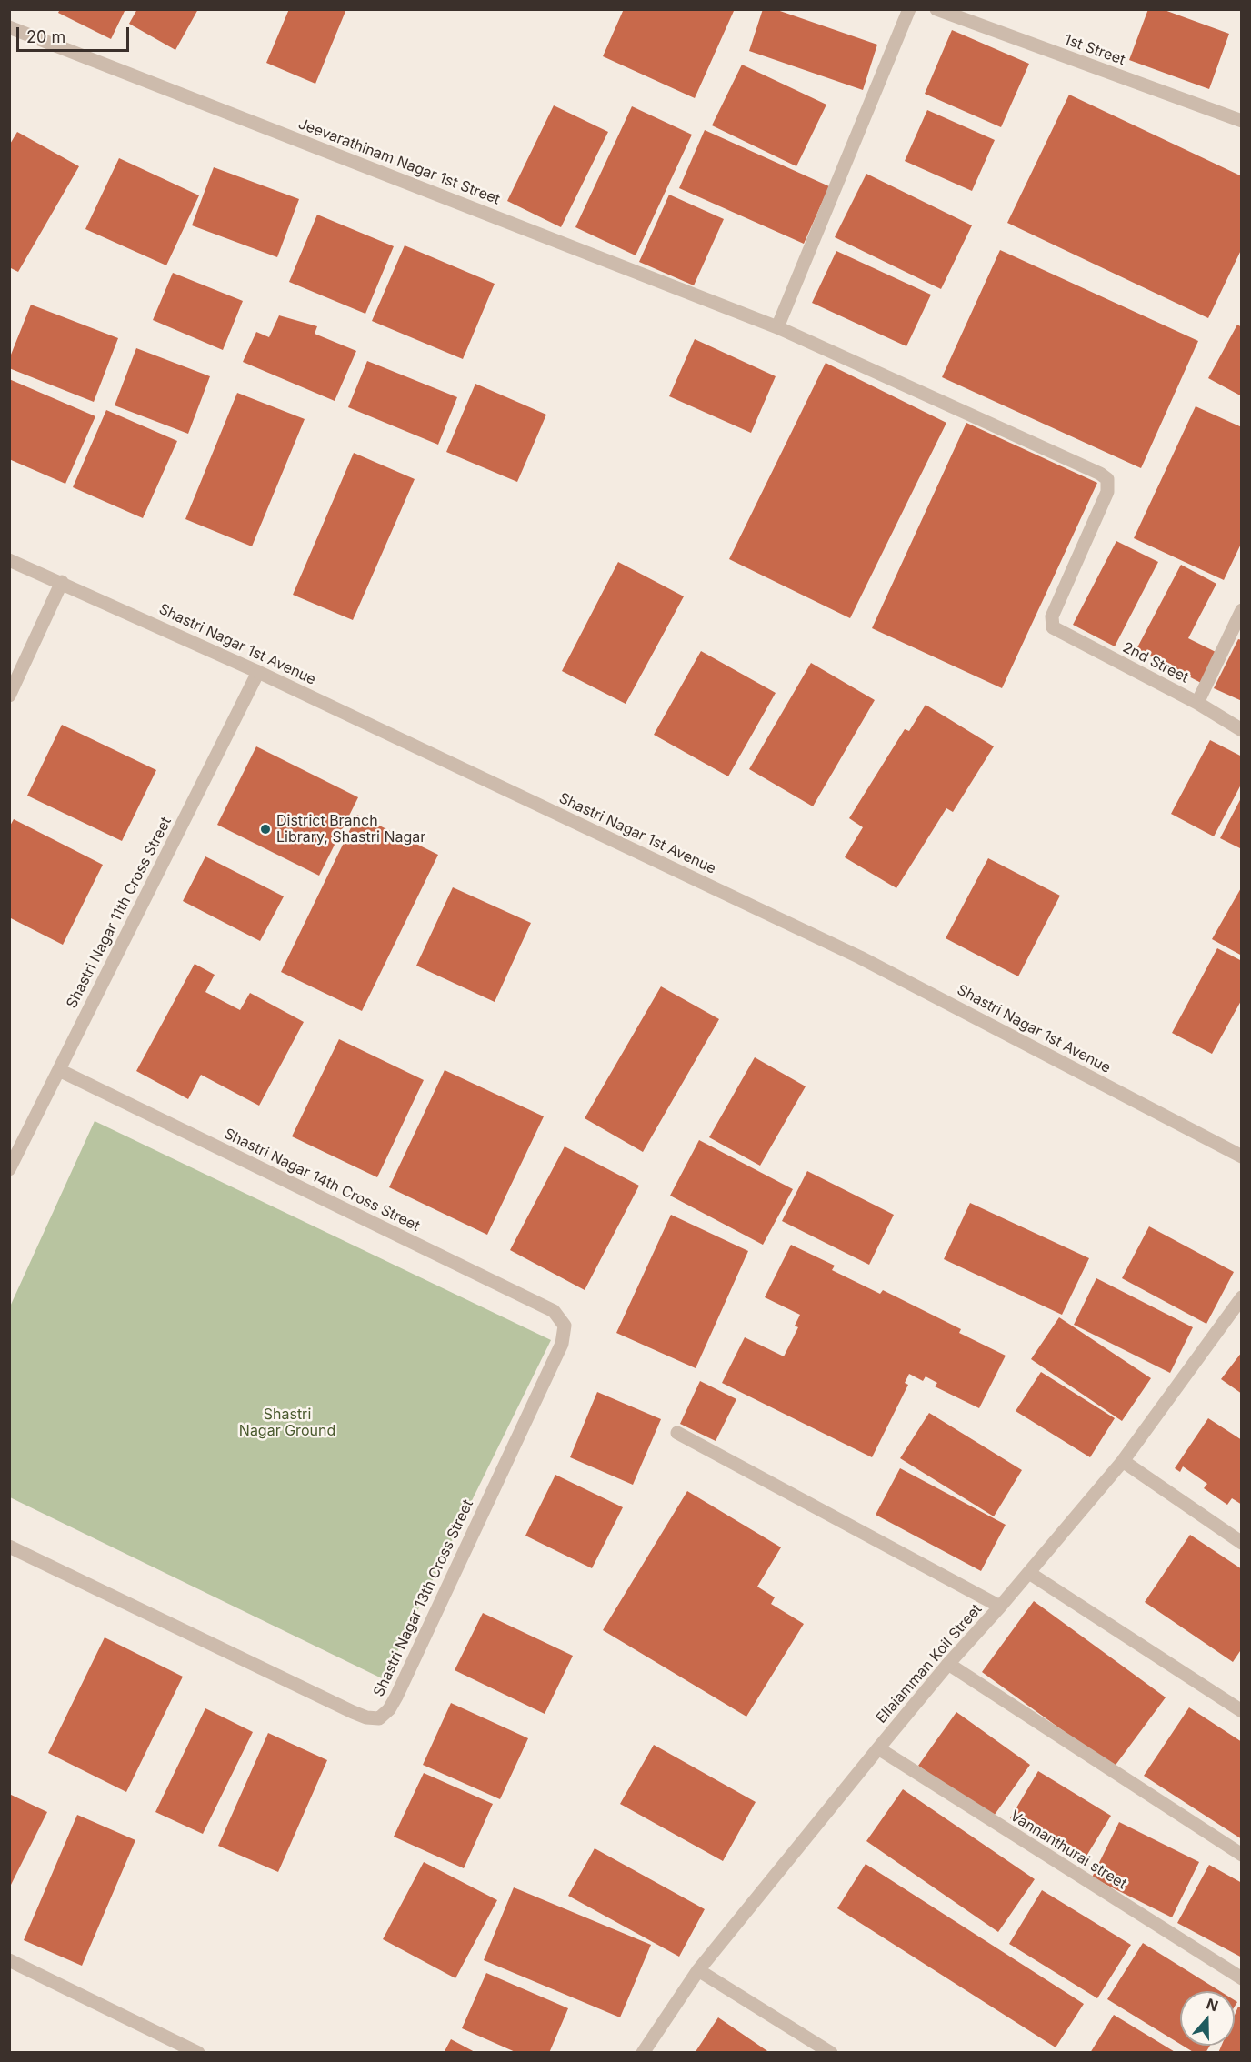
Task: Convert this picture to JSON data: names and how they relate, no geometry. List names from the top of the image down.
{
  "streets": {
    "street": [
      "1st Street",
      "Jeevarathinam Nagar 1st Street",
      "Shastri Nagar 1st Avenue",
      "2nd Street",
      "Shastri Nagar 11th Cross Street",
      "Shastri Nagar 14th Cross Street",
      "Shastri Nagar 13th Cross Street",
      "Ellaiamman Koil Street",
      "Vannanthurai street"
    ]
  },
  "crossings": [
    ["Jeevarathinam Nagar 1st Street", "2nd Street"],
    ["Shastri Nagar 1st Avenue", "Shastri Nagar 11th Cross Street"],
    ["Shastri Nagar 11th Cross Street", "Shastri Nagar 14th Cross Street"],
    ["Shastri Nagar 14th Cross Street", "Shastri Nagar 13th Cross Street"],
    ["Ellaiamman Koil Street", "Vannanthurai street"]
  ],
  "parks": ["Shastri Nagar Ground"],
  "places": ["District Branch Library, Shastri Nagar"],
  "scale_bar": "20 m",
  "north": "top"
}
